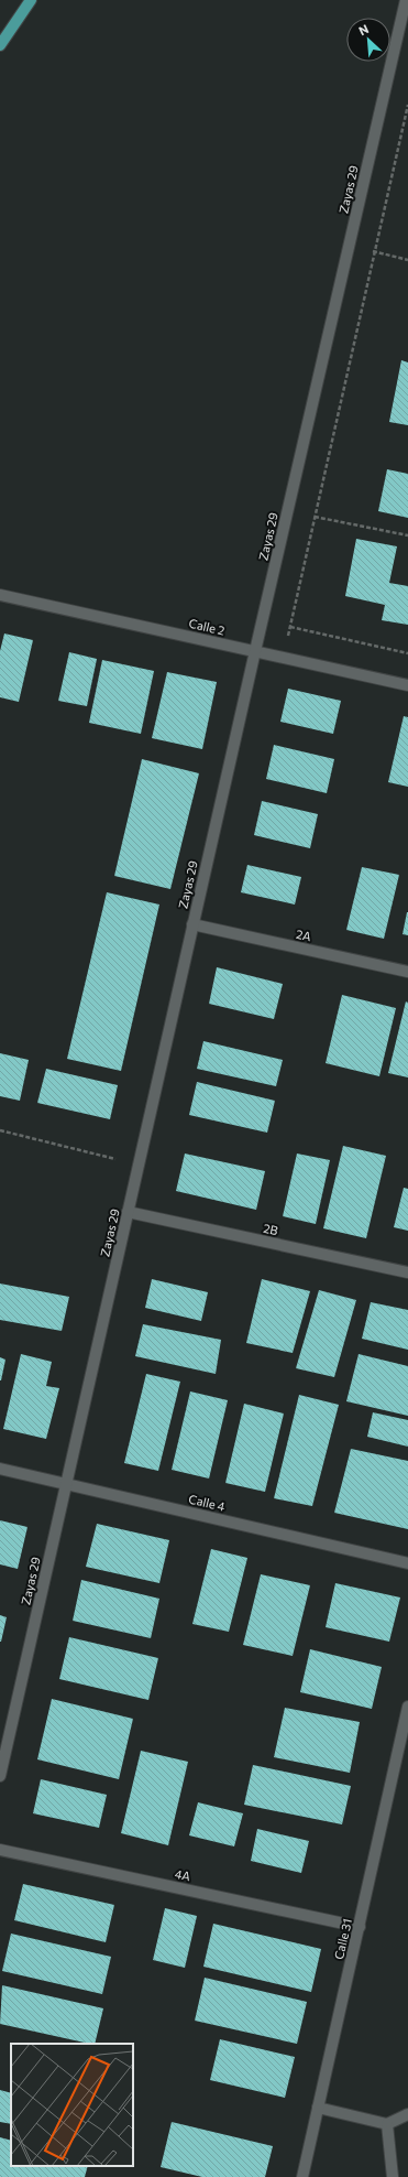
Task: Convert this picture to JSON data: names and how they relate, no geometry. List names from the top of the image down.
{
  "streets": {
    "street": [
      "Zayas 29",
      "Calle 2",
      "2A",
      "2B",
      "Calle 4",
      "4A",
      "Calle 31"
    ]
  },
  "crossings": [
    ["Zayas 29", "Calle 2"],
    ["Zayas 29", "2A"],
    ["Zayas 29", "2B"],
    ["Zayas 29", "Calle 4"],
    ["4A", "Calle 31"]
  ],
  "north": "top left"
}
